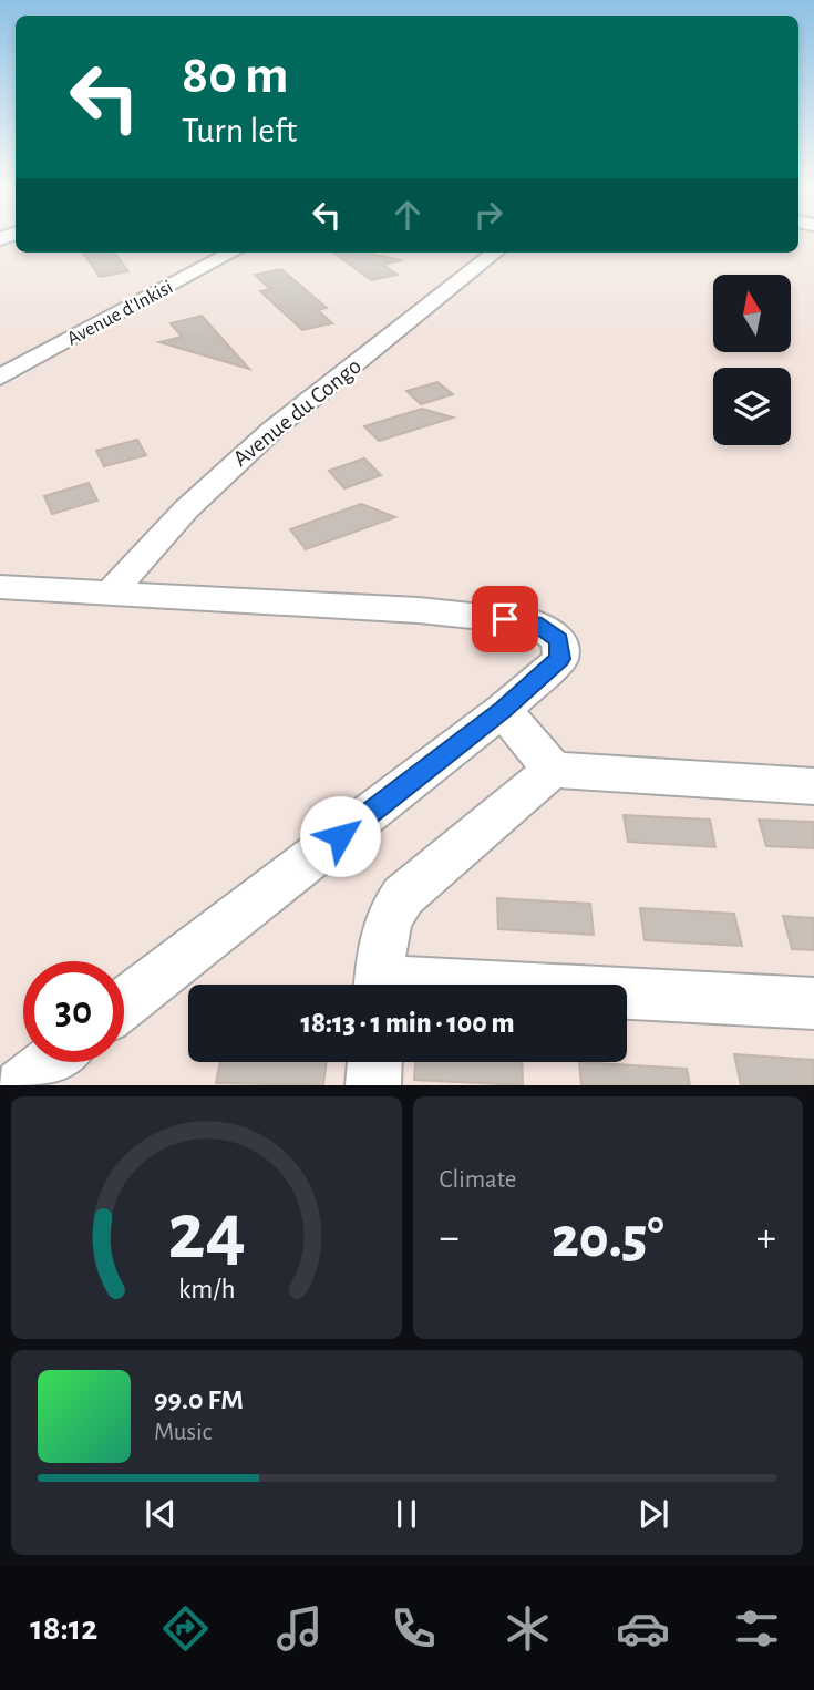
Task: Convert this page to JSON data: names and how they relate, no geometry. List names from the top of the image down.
{
  "streets": {
    "street": ["Avenue d'Inkisi", "Avenue du Congo"]
  },
  "north": "top",
  "page": {
    "turn": ["80 m", "Turn left"],
    "limit": "30",
    "trip": "18:13 · 1 min · 100 m",
    "tile": "Climate",
    "heat": ["−", "20.5°", "+"],
    "song": ["99.0 FM", "Music"],
    "tabs": "18:12",
    "gauge": ["24", "km/h"]
  }
}
